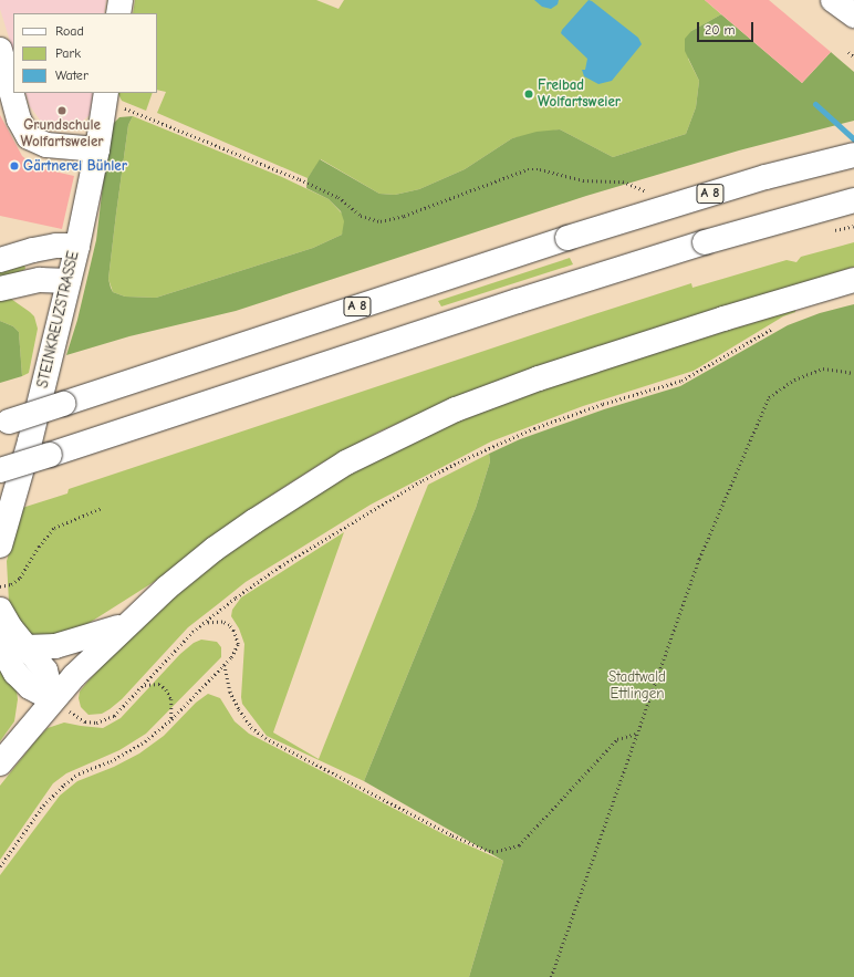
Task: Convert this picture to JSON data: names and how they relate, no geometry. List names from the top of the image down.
{
  "streets": {
    "main road": ["A 8", "STEINKREUZSTRASSE"]
  },
  "parks": ["Stadtwald Ettlingen"],
  "places": ["Freibad Wolfartsweier", "Grundschule Wolfartsweier", "Gärtnerei Bühler"],
  "legend": ["Road", "Park", "Water"],
  "scale_bar": "20 m"
}
